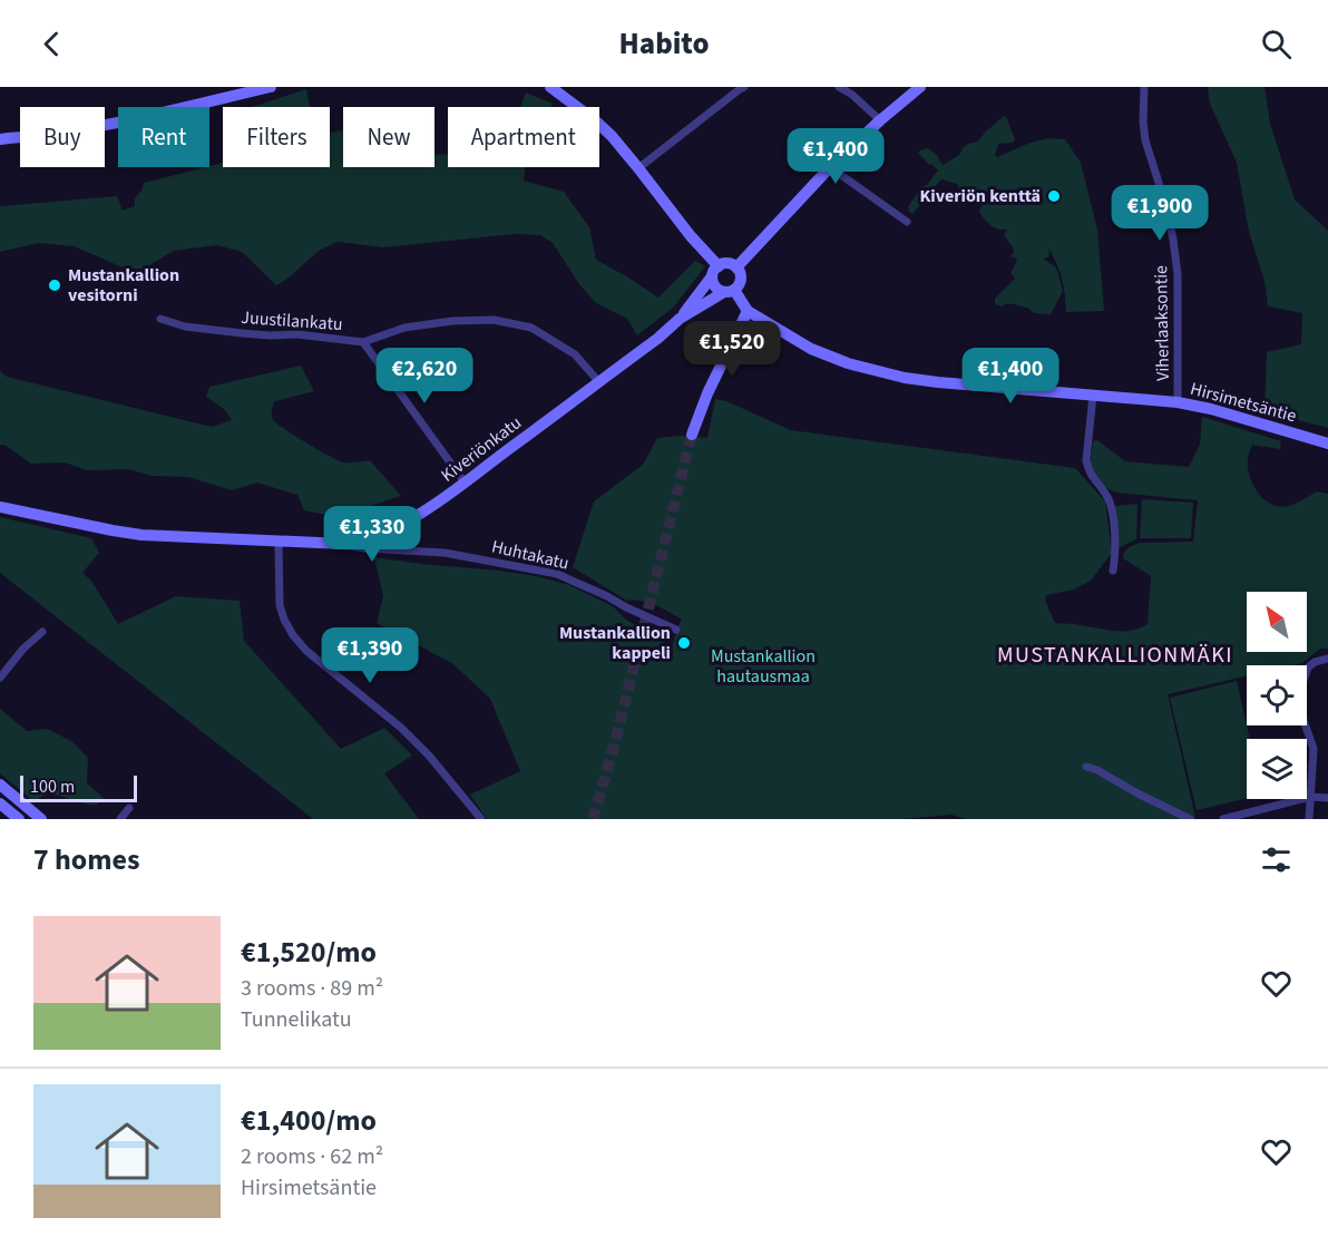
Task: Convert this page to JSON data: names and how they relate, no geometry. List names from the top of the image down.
{
  "streets": {
    "street": [
      "Juustilankatu",
      "Viherlaaksontie",
      "Hirsimetsäntie",
      "Kiveriönkatu",
      "Huhtakatu"
    ]
  },
  "crossings": [
    ["Juustilankatu", "Kiveriönkatu"],
    ["Viherlaaksontie", "Hirsimetsäntie"],
    ["Hirsimetsäntie", "Kiveriönkatu"],
    ["Kiveriönkatu", "Huhtakatu"]
  ],
  "districts": ["MUSTANKALLIONMÄKI"],
  "parks": ["Mustankallion hautausmaa"],
  "places": ["Kiveriön kenttä", "Mustankallion vesitorni", "Mustankallion kappeli"],
  "scale_bar": "100 m",
  "north": "top left",
  "page": {
    "header": "Habito",
    "chip": [
      "Buy",
      "Rent",
      "Filters",
      "New",
      "Apartment"
    ],
    "price": [
      "€1,400",
      "€1,900",
      "€1,520",
      "€2,620",
      "€1,400",
      "€1,330",
      "€1,390"
    ],
    "scale": "100 m",
    "heading": "7 homes",
    "list": [
      {
        "name": "€1,520/mo",
        "note": "3 rooms · 89 m² · Tunnelikatu"
      },
      {
        "name": "€1,400/mo",
        "note": "2 rooms · 62 m² · Hirsimetsäntie"
      }
    ]
  }
}
